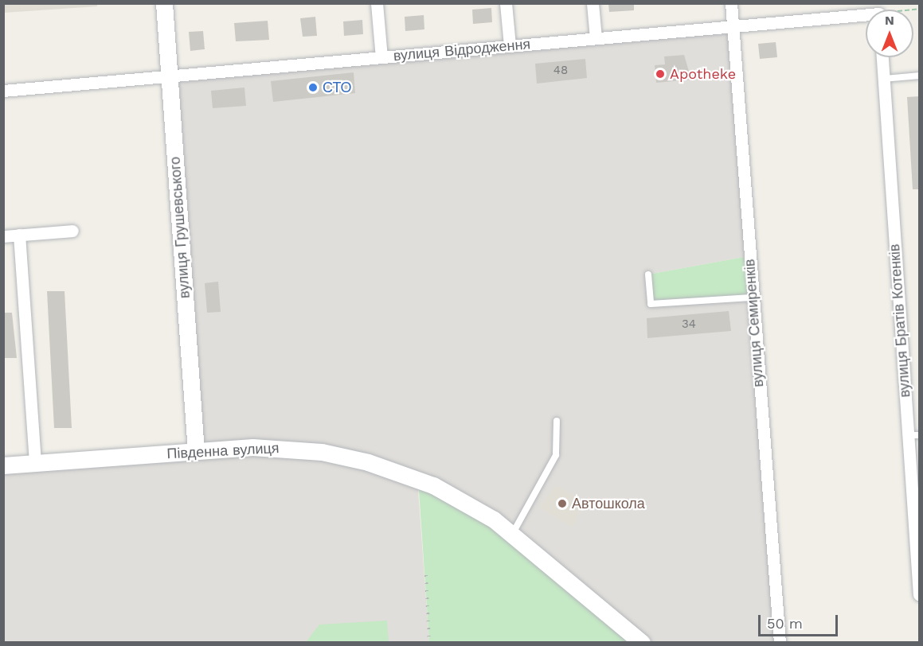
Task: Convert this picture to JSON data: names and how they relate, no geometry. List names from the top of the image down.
{
  "streets": {
    "main road": ["вулиця Грушевського", "Південна вулиця"],
    "street": ["вулиця Відродження", "вулиця Братів Котенків", "вулиця Семиренків"]
  },
  "crossings": [
    ["вулиця Відродження", "вулиця Грушевського"],
    ["вулиця Відродження", "вулиця Семиренків"],
    ["вулиця Грушевського", "Південна вулиця"]
  ],
  "places": ["Apotheke", "СТО", "Автошкола"],
  "house_numbers": ["48", "34"],
  "scale_bar": "50 m",
  "north": "top"
}
